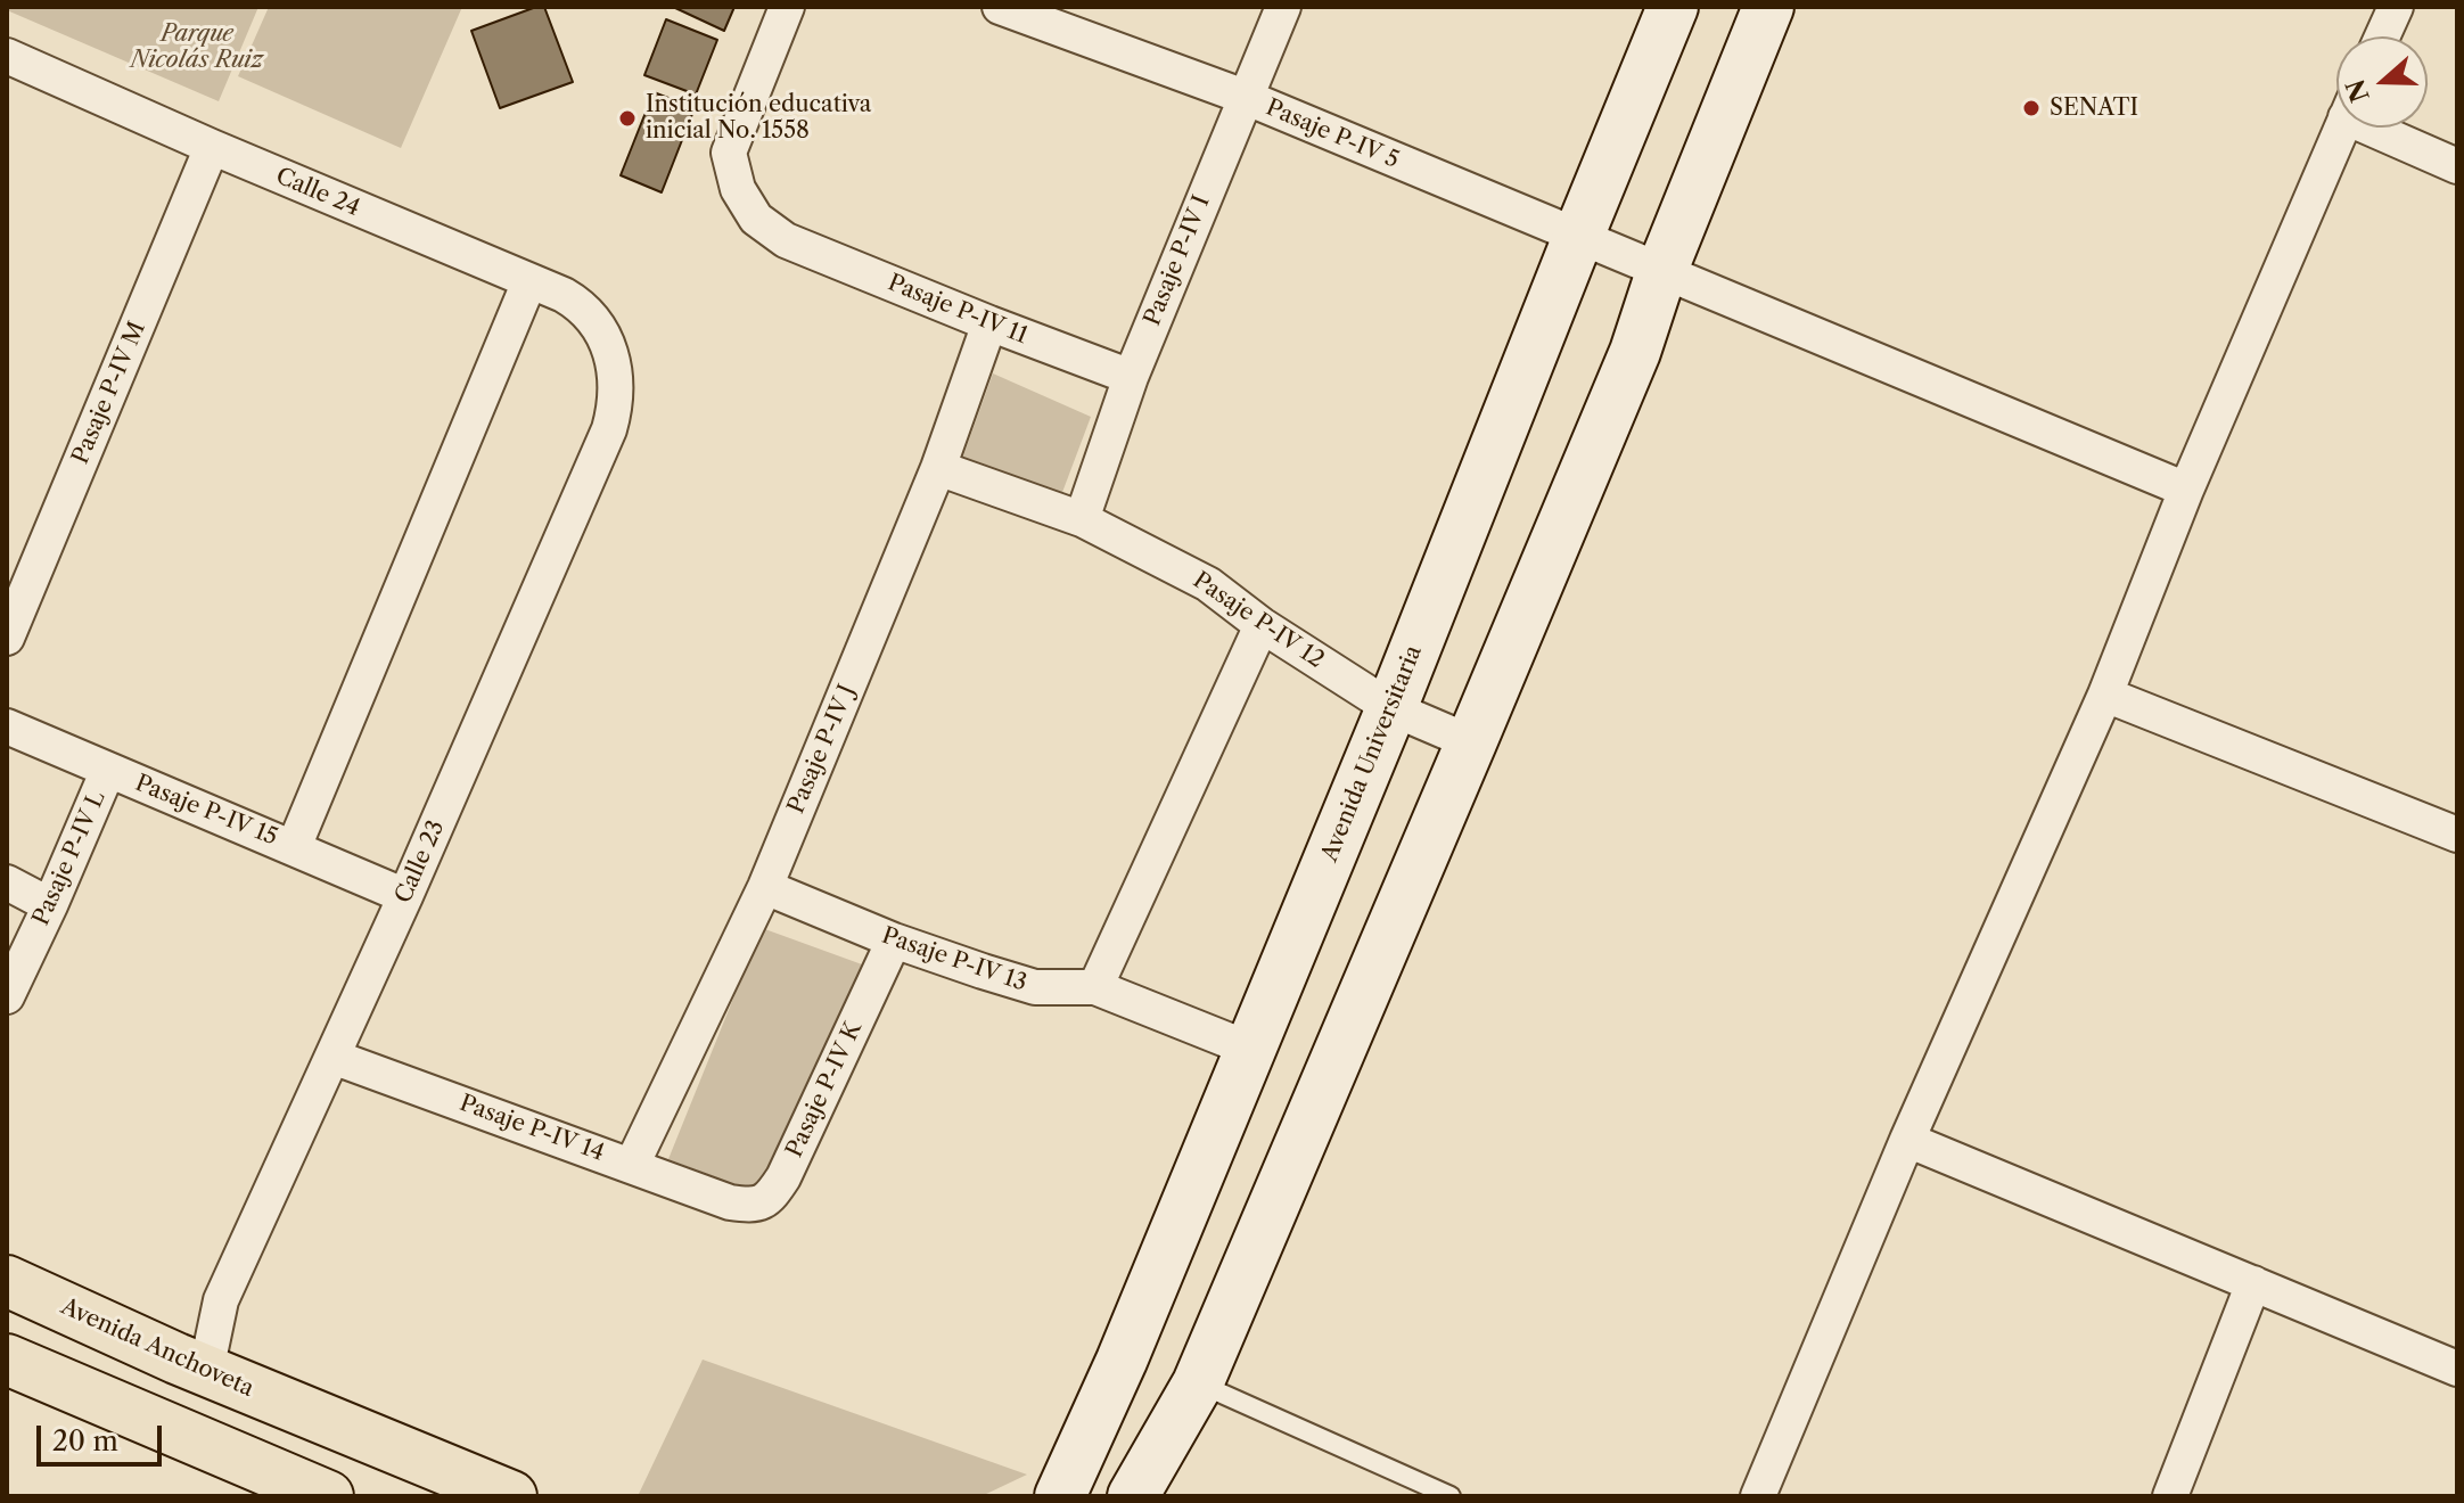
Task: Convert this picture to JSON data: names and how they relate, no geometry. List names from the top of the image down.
{
  "streets": {
    "main road": ["Avenida Universitaria", "Avenida Anchoveta"],
    "street": [
      "Pasaje P-IV 5",
      "Calle 24",
      "Pasaje P-IV I",
      "Pasaje P-IV 11",
      "Pasaje P-IV M",
      "Pasaje P-IV 12",
      "Pasaje P-IV J",
      "Pasaje P-IV 15",
      "Pasaje P-IV L",
      "Calle 23",
      "Pasaje P-IV 13",
      "Pasaje P-IV K",
      "Pasaje P-IV 14"
    ]
  },
  "crossings": [
    ["Pasaje P-IV 5", "Pasaje P-IV I"],
    ["Pasaje P-IV 5", "Avenida Universitaria"],
    ["Calle 24", "Pasaje P-IV M"],
    ["Calle 24", "Calle 23"],
    ["Pasaje P-IV I", "Pasaje P-IV 11"],
    ["Pasaje P-IV I", "Pasaje P-IV 12"],
    ["Pasaje P-IV 11", "Pasaje P-IV J"],
    ["Pasaje P-IV 12", "Pasaje P-IV J"],
    ["Pasaje P-IV 12", "Avenida Universitaria"],
    ["Pasaje P-IV J", "Pasaje P-IV 13"],
    ["Pasaje P-IV J", "Pasaje P-IV 14"],
    ["Avenida Universitaria", "Pasaje P-IV 13"],
    ["Pasaje P-IV 15", "Pasaje P-IV L"],
    ["Pasaje P-IV 15", "Calle 23"],
    ["Calle 23", "Pasaje P-IV 14"],
    ["Calle 23", "Avenida Anchoveta"],
    ["Pasaje P-IV 13", "Pasaje P-IV K"],
    ["Pasaje P-IV K", "Pasaje P-IV 14"]
  ],
  "parks": ["Parque Nicolás Ruiz"],
  "places": ["SENATI", "Institución educativa inicial No. 1558"],
  "scale_bar": "20 m",
  "north": "left"
}
